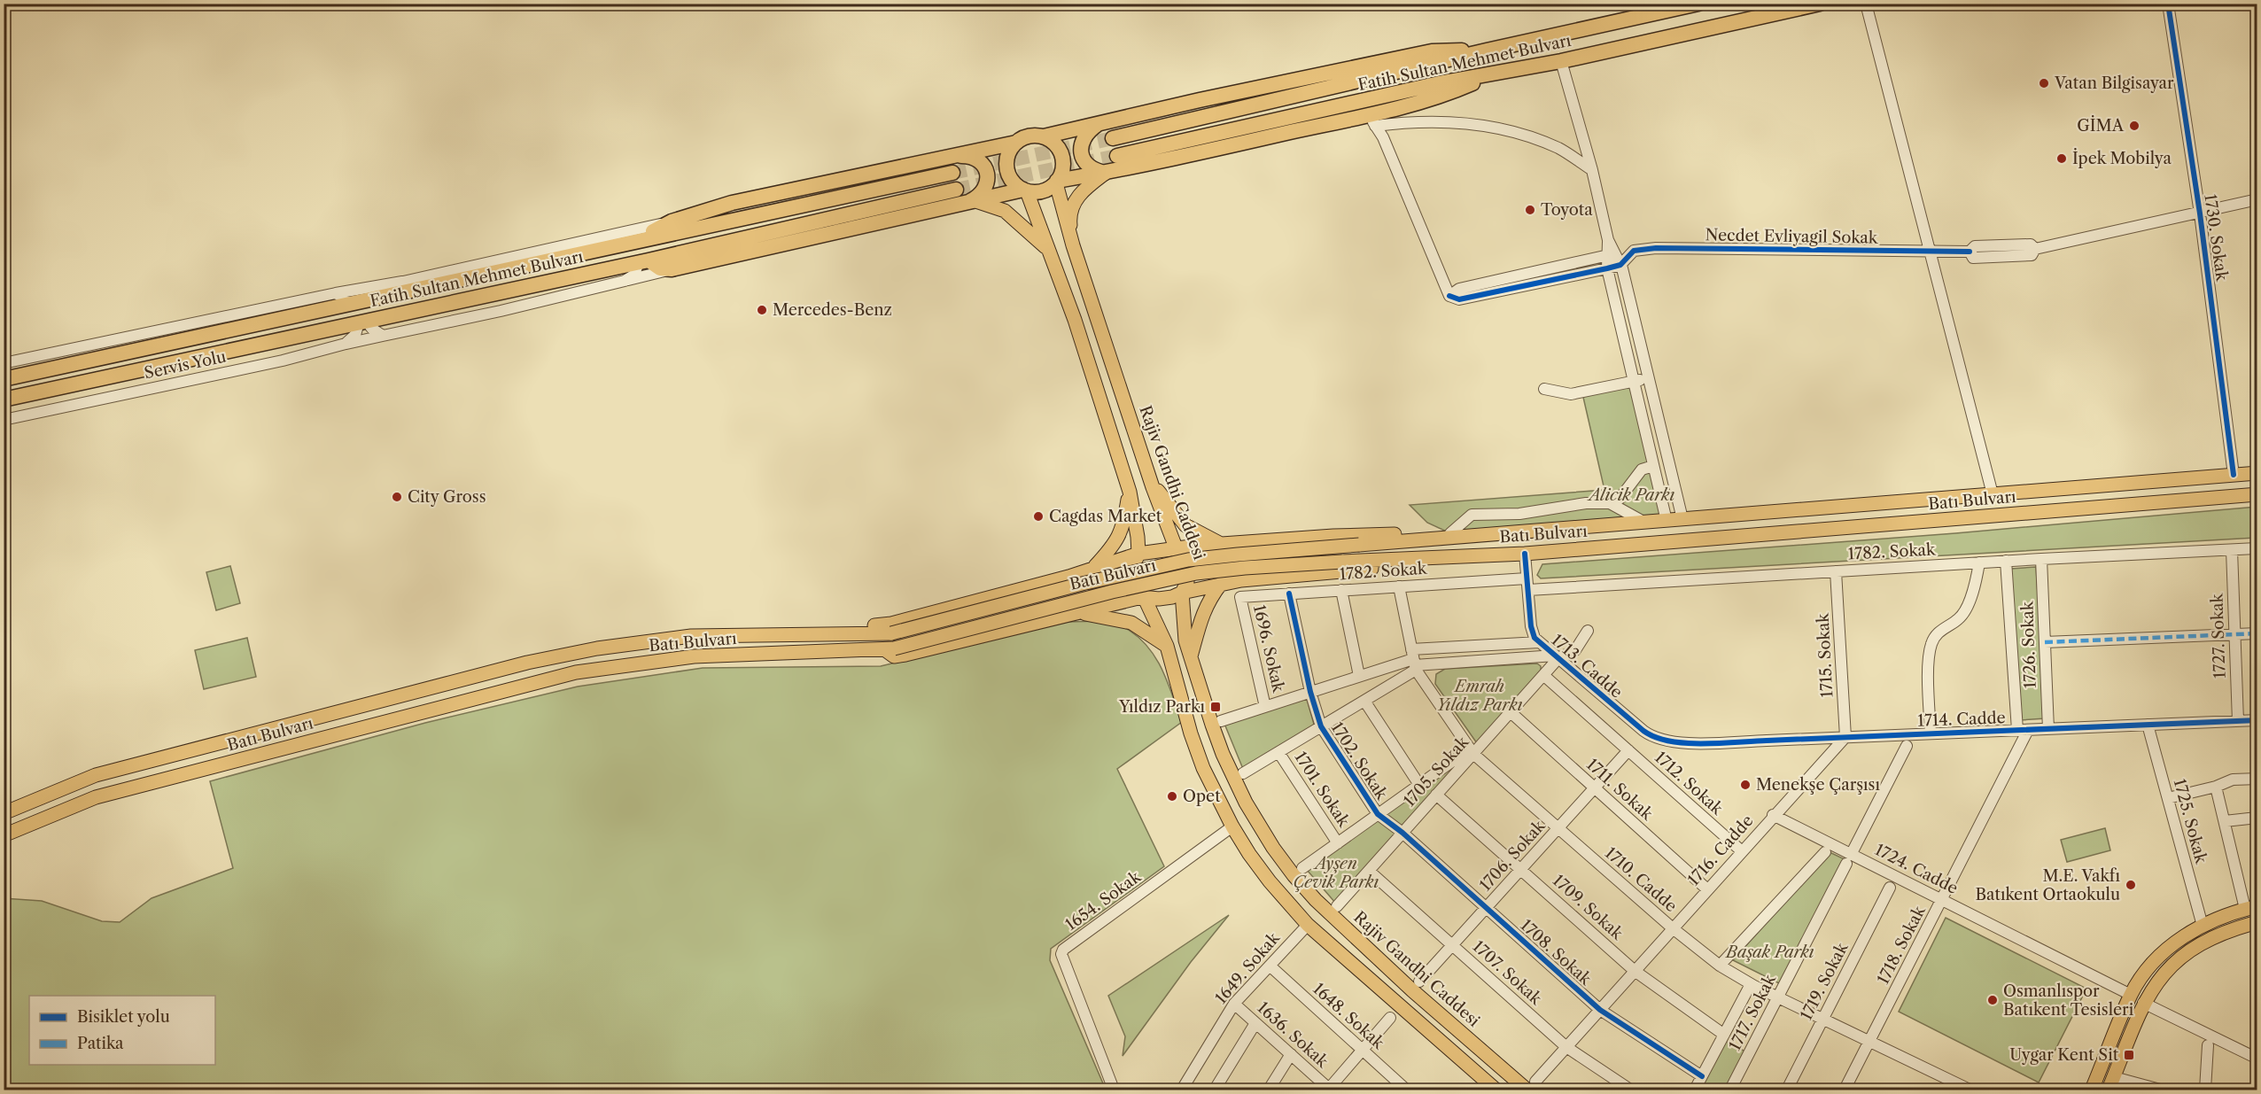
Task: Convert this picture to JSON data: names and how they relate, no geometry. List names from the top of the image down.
{
  "streets": {
    "highway": ["Fatih Sultan Mehmet Bulvarı"],
    "main road": ["Rajiv Gandhi Caddesi", "Batı Bulvarı"],
    "street": [
      "Necdet Evliyagil Sokak",
      "1730. Sokak",
      "Servis Yolu",
      "1782. Sokak",
      "1727. Sokak",
      "1726. Sokak",
      "1696. Sokak",
      "1715. Sokak",
      "1713. Cadde",
      "1714. Cadde",
      "1702. Sokak",
      "1705. Sokak",
      "1712. Sokak",
      "1701. Sokak",
      "1711. Sokak",
      "1725. Sokak",
      "1716. Cadde",
      "1706. Sokak",
      "1724. Cadde",
      "1710. Cadde",
      "1654. Sokak",
      "1709. Sokak",
      "1718. Sokak",
      "1708. Sokak",
      "1649. Sokak",
      "1707. Sokak",
      "1719. Sokak",
      "1717. Sokak",
      "1648. Sokak",
      "1636. Sokak"
    ]
  },
  "crossings": [
    ["Necdet Evliyagil Sokak", "1730. Sokak"],
    ["1730. Sokak", "Batı Bulvarı"],
    ["Rajiv Gandhi Caddesi", "Batı Bulvarı"],
    ["Rajiv Gandhi Caddesi", "1716. Cadde"],
    ["Batı Bulvarı", "1713. Cadde"],
    ["1782. Sokak", "1727. Sokak"],
    ["1782. Sokak", "1726. Sokak"],
    ["1782. Sokak", "1696. Sokak"],
    ["1782. Sokak", "1715. Sokak"],
    ["1782. Sokak", "1713. Cadde"],
    ["1782. Sokak", "1702. Sokak"],
    ["1782. Sokak", "1710. Cadde"],
    ["1727. Sokak", "1714. Cadde"],
    ["1726. Sokak", "1714. Cadde"],
    ["1726. Sokak", "1718. Sokak"],
    ["1715. Sokak", "1714. Cadde"],
    ["1715. Sokak", "1716. Cadde"],
    ["1713. Cadde", "1714. Cadde"],
    ["1713. Cadde", "1705. Sokak"],
    ["1714. Cadde", "1725. Sokak"],
    ["1714. Cadde", "1716. Cadde"],
    ["1714. Cadde", "1718. Sokak"],
    ["1702. Sokak", "1705. Sokak"],
    ["1702. Sokak", "1708. Sokak"],
    ["1705. Sokak", "1712. Sokak"],
    ["1705. Sokak", "1711. Sokak"],
    ["1705. Sokak", "1710. Cadde"],
    ["1705. Sokak", "1709. Sokak"],
    ["1705. Sokak", "1708. Sokak"],
    ["1705. Sokak", "1707. Sokak"],
    ["1712. Sokak", "1716. Cadde"],
    ["1712. Sokak", "1706. Sokak"],
    ["1711. Sokak", "1716. Cadde"],
    ["1711. Sokak", "1706. Sokak"],
    ["1716. Cadde", "1724. Cadde"],
    ["1716. Cadde", "1710. Cadde"],
    ["1716. Cadde", "1709. Sokak"],
    ["1716. Cadde", "1708. Sokak"],
    ["1716. Cadde", "1707. Sokak"],
    ["1706. Sokak", "1710. Cadde"],
    ["1706. Sokak", "1709. Sokak"],
    ["1706. Sokak", "1708. Sokak"],
    ["1706. Sokak", "1707. Sokak"],
    ["1724. Cadde", "1718. Sokak"],
    ["1724. Cadde", "1717. Sokak"],
    ["1710. Cadde", "1718. Sokak"],
    ["1710. Cadde", "1719. Sokak"],
    ["1710. Cadde", "1717. Sokak"],
    ["1709. Sokak", "1717. Sokak"],
    ["1708. Sokak", "1717. Sokak"],
    ["1649. Sokak", "1648. Sokak"],
    ["1649. Sokak", "1636. Sokak"]
  ],
  "parks": [
    "Alicik Parkı",
    "Emrah Yıldız Parkı",
    "Ayşen Çevik Parkı",
    "Başak Parkı"
  ],
  "places": {
    "other": [
      "Vatan Bilgisayar",
      "GİMA",
      "İpek Mobilya",
      "Toyota",
      "Mercedes-Benz",
      "City Gross",
      "Cagdas Market",
      "Menekşe Çarşısı",
      "Opet",
      "M.E. Vakfı Batıkent Ortaokulu",
      "Osmanlıspor Batıkent Tesisleri"
    ],
    "transit": ["Yıldız Parkı", "Uygar Kent Sit"]
  },
  "legend": ["Bisiklet yolu", "Patika"]
}
